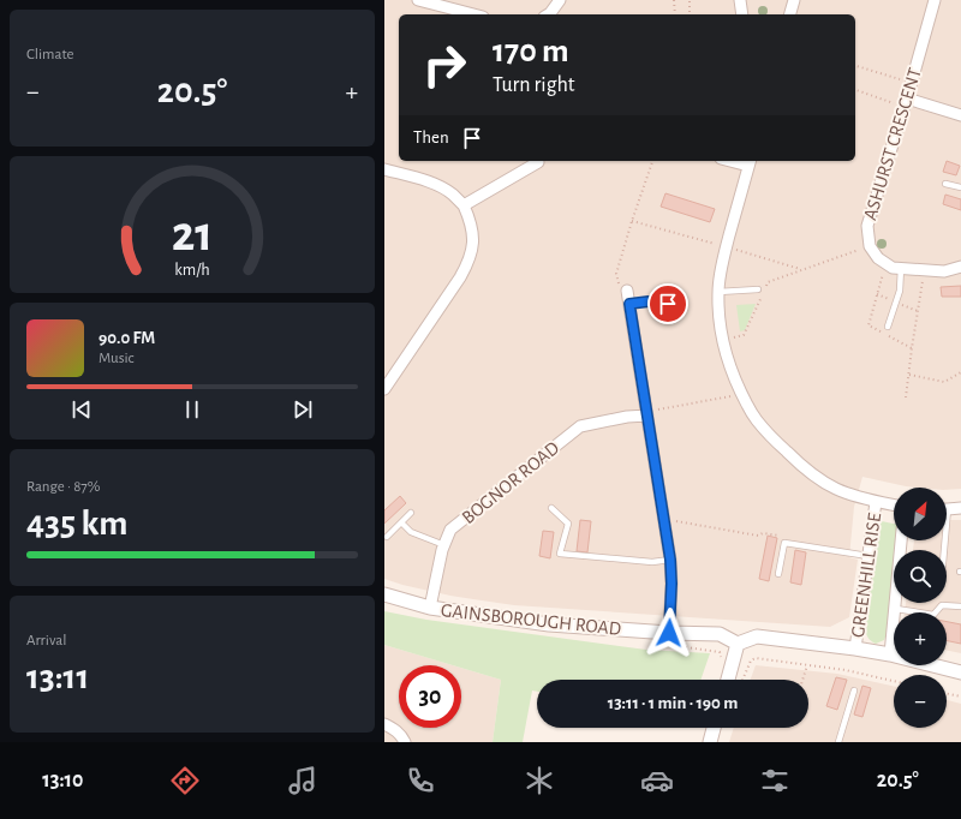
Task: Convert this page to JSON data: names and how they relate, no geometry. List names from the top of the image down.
{
  "streets": {
    "street": [
      "ASHURST CRESCENT",
      "BOGNOR ROAD",
      "GREENHILL RISE",
      "GAINSBOROUGH ROAD"
    ]
  },
  "crossings": [
    ["BOGNOR ROAD", "GAINSBOROUGH ROAD"]
  ],
  "north": "top right",
  "page": {
    "tile": [
      "Climate",
      ["Range · 87%", "435 km"],
      ["Arrival", "13:11"]
    ],
    "turn": ["170 m", "Turn right"],
    "heat": ["−", "20.5°", "+"],
    "then": "Then",
    "song": ["90.0 FM", "Music"],
    "map_buttons": ["+", "−"],
    "limit": "30",
    "trip": "13:11 · 1 min · 190 m",
    "tabs": ["13:10", "20.5°"],
    "gauge": ["21", "km/h"]
  }
}
